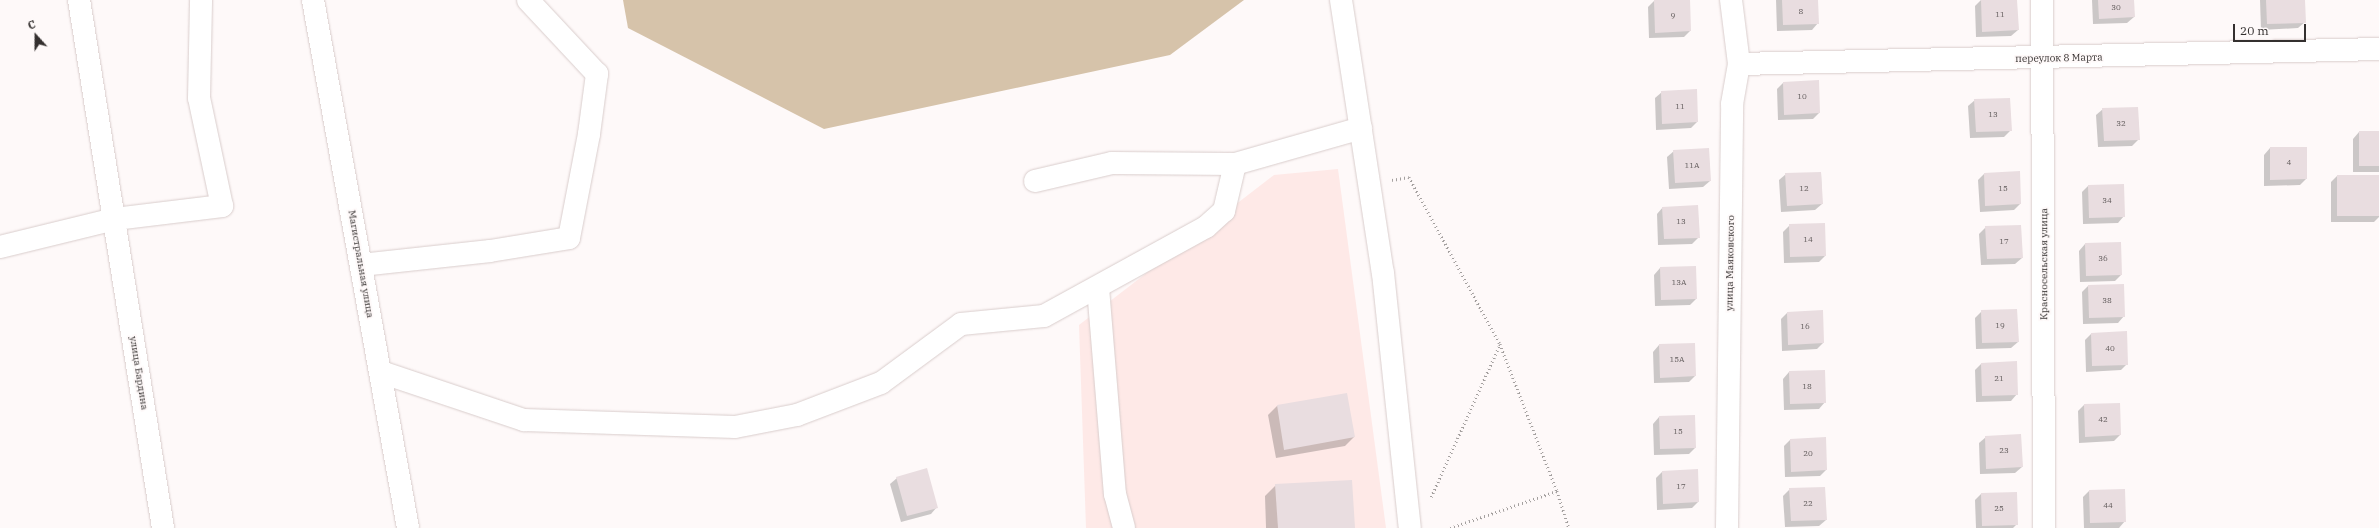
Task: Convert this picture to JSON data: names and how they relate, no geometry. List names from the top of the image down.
{
  "streets": {
    "street": [
      "переулок 8 Марта",
      "улица Маяковского",
      "Магистральная улица",
      "Красносельская улица",
      "улица Бардина"
    ]
  },
  "crossings": [
    ["переулок 8 Марта", "улица Маяковского"],
    ["переулок 8 Марта", "Красносельская улица"]
  ],
  "house_numbers": [
    "30",
    "8",
    "11",
    "9",
    "10",
    "11",
    "13",
    "32",
    "4",
    "11А",
    "12",
    "15",
    "34",
    "13",
    "14",
    "17",
    "36",
    "13А",
    "38",
    "19",
    "16",
    "40",
    "15А",
    "21",
    "18",
    "42",
    "15",
    "23",
    "20",
    "17",
    "22",
    "44",
    "25"
  ],
  "scale_bar": "20 m",
  "north": "top"
}
